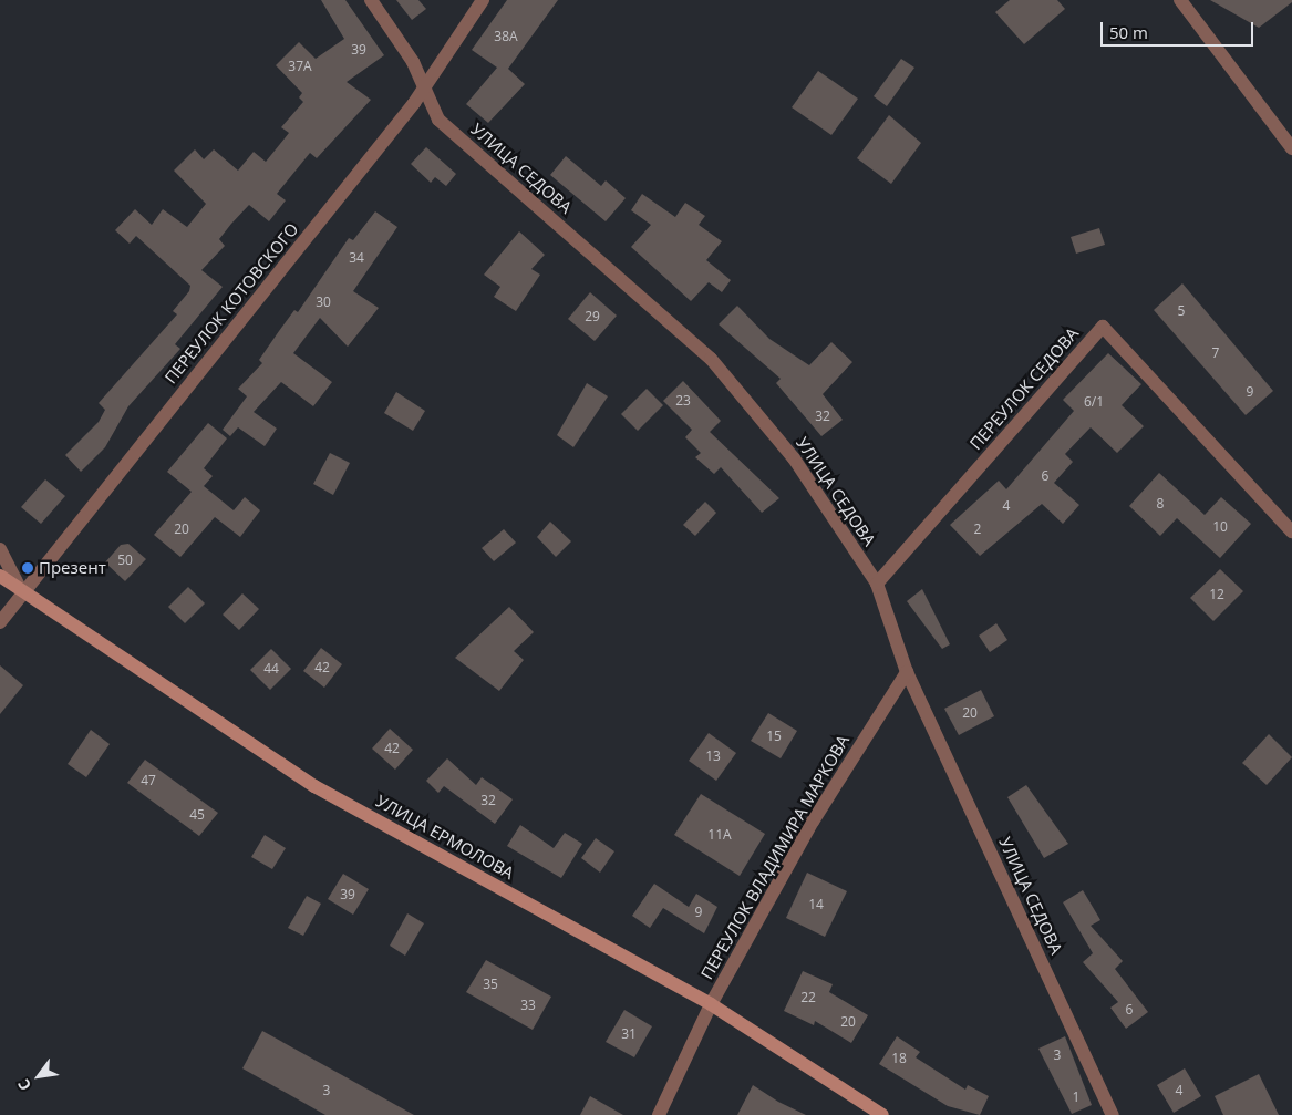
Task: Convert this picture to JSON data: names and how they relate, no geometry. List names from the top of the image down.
{
  "streets": {
    "street": [
      "УЛИЦА СЕДОВА",
      "ПЕРЕУЛОК КОТОВСКОГО",
      "ПЕРЕУЛОК СЕДОВА",
      "УЛИЦА ЕРМОЛОВА",
      "ПЕРЕУЛОК ВЛАДИМИРА МАРКОВА"
    ]
  },
  "crossings": [
    ["УЛИЦА СЕДОВА", "ПЕРЕУЛОК КОТОВСКОГО"],
    ["УЛИЦА СЕДОВА", "ПЕРЕУЛОК СЕДОВА"],
    ["УЛИЦА СЕДОВА", "ПЕРЕУЛОК ВЛАДИМИРА МАРКОВА"],
    ["ПЕРЕУЛОК КОТОВСКОГО", "УЛИЦА ЕРМОЛОВА"],
    ["УЛИЦА ЕРМОЛОВА", "ПЕРЕУЛОК ВЛАДИМИРА МАРКОВА"]
  ],
  "places": ["Презент"],
  "house_numbers": [
    "38А",
    "39",
    "37А",
    "34",
    "30",
    "5",
    "29",
    "7",
    "9",
    "23",
    "6/1",
    "32",
    "6",
    "8",
    "4",
    "10",
    "20",
    "2",
    "50",
    "12",
    "42",
    "44",
    "20",
    "15",
    "42",
    "13",
    "47",
    "32",
    "45",
    "11А",
    "39",
    "14",
    "9",
    "35",
    "22",
    "33",
    "6",
    "20",
    "31",
    "3",
    "18",
    "3",
    "4",
    "1"
  ],
  "scale_bar": "50 m",
  "north": "bottom left"
}
